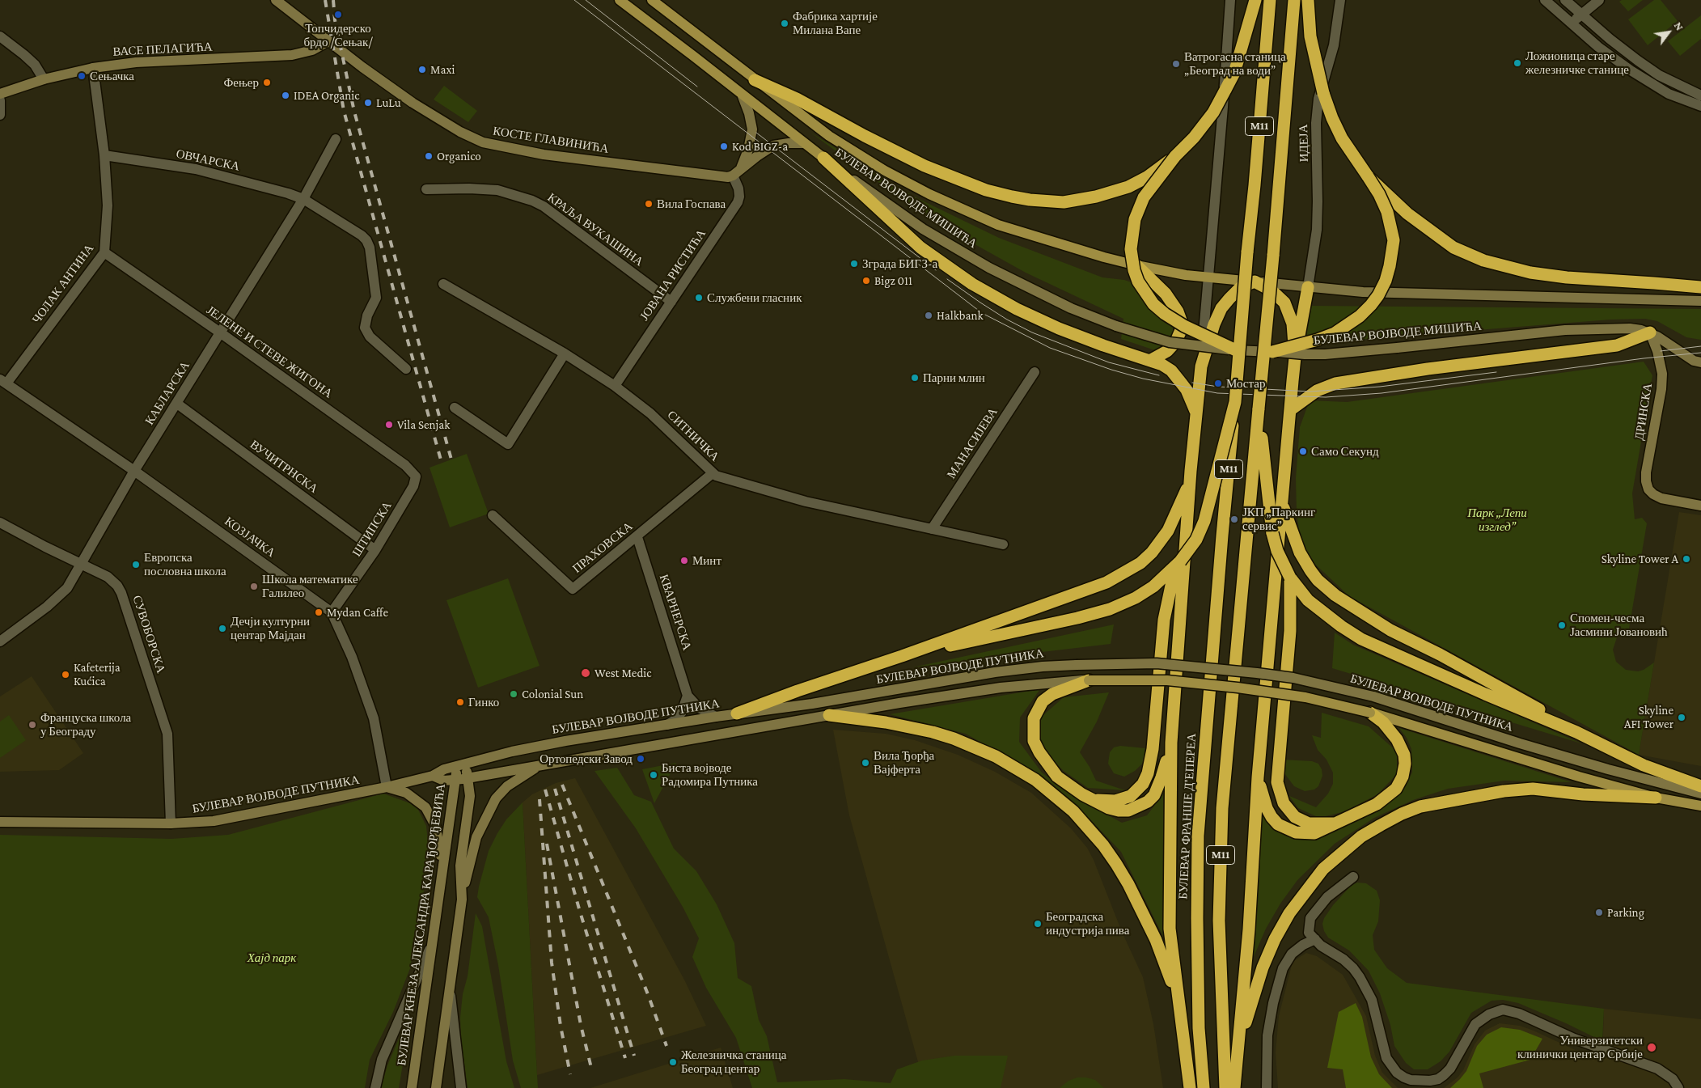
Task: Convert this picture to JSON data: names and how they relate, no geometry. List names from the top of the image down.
{
  "streets": {
    "highway": ["M11", "БУЛЕВАР ФРАНШЕ Д'ЕПЕРЕА"],
    "main road": [
      "ВАСЕ ПЕЛАГИЋА",
      "КОСТЕ ГЛАВИНИЋА",
      "БУЛЕВАР ВОЈВОДЕ МИШИЋА",
      "ДРИНСКА",
      "БУЛЕВАР ВОЈВОДЕ ПУТНИКА",
      "БУЛЕВАР КНЕЗА АЛЕКСАНДРА КАРАЂОРЂЕВИЋА"
    ],
    "street": [
      "ИДЕЈА",
      "ОВЧАРСКА",
      "КРАЉА ВУКАШИНА",
      "ЈОВАНА РИСТИЋА",
      "ЧОЛАК АНТИНА",
      "ЈЕЛЕНЕ И СТЕВЕ ЖИГОНА",
      "КАБЛАРСКА",
      "СИТНИЧКА",
      "МАНАСИЈЕВА",
      "ВУЧИТРНСКА",
      "ШТИПСКА",
      "КОЗЈАЧКА",
      "ПРАХОВСКА",
      "КВАРНЕРСКА",
      "СУВОБОРСКА"
    ]
  },
  "crossings": [
    ["ВАСЕ ПЕЛАГИЋА", "КОСТЕ ГЛАВИНИЋА"],
    ["ВАСЕ ПЕЛАГИЋА", "ЧОЛАК АНТИНА"],
    ["M11", "БУЛЕВАР ФРАНШЕ Д'ЕПЕРЕА"],
    ["КОСТЕ ГЛАВИНИЋА", "ЈОВАНА РИСТИЋА"],
    ["ИДЕЈА", "БУЛЕВАР ВОЈВОДЕ МИШИЋА"],
    ["ОВЧАРСКА", "ЧОЛАК АНТИНА"],
    ["ОВЧАРСКА", "КАБЛАРСКА"],
    ["БУЛЕВАР ВОЈВОДЕ МИШИЋА", "ДРИНСКА"],
    ["КРАЉА ВУКАШИНА", "ЈОВАНА РИСТИЋА"],
    ["ЈОВАНА РИСТИЋА", "СИТНИЧКА"],
    ["ЧОЛАК АНТИНА", "ЈЕЛЕНЕ И СТЕВЕ ЖИГОНА"],
    ["ЧОЛАК АНТИНА", "КОЗЈАЧКА"],
    ["ЈЕЛЕНЕ И СТЕВЕ ЖИГОНА", "КАБЛАРСКА"],
    ["ЈЕЛЕНЕ И СТЕВЕ ЖИГОНА", "ШТИПСКА"],
    ["КАБЛАРСКА", "ВУЧИТРНСКА"],
    ["КАБЛАРСКА", "КОЗЈАЧКА"],
    ["КАБЛАРСКА", "СУВОБОРСКА"],
    ["СИТНИЧКА", "МАНАСИЈЕВА"],
    ["СИТНИЧКА", "ПРАХОВСКА"],
    ["ВУЧИТРНСКА", "ШТИПСКА"],
    ["ШТИПСКА", "КОЗЈАЧКА"],
    ["ПРАХОВСКА", "КВАРНЕРСКА"],
    ["КВАРНЕРСКА", "БУЛЕВАР ВОЈВОДЕ ПУТНИКА"],
    ["СУВОБОРСКА", "БУЛЕВАР ВОЈВОДЕ ПУТНИКА"],
    ["БУЛЕВАР ВОЈВОДЕ ПУТНИКА", "БУЛЕВАР КНЕЗА АЛЕКСАНДРА КАРАЂОРЂЕВИЋА"]
  ],
  "parks": ["Парк „Лепи изглед”", "Хајд парк"],
  "places": [
    "Топчидерско брдо /Сењак/",
    "Фабрика хартије Милана Вапе",
    "Ложионица старе железничке станице",
    "Ватрогасна станица „Београд на води”",
    "Maxi",
    "Сењачка",
    "Фењер",
    "IDEA Organic",
    "LuLu",
    "Kod BIGZ-a",
    "Organico",
    "Вила Госпава",
    "Зграда БИГЗ-а",
    "Bigz 011",
    "Службени гласник",
    "Halkbank",
    "Парни млин",
    "Мостар",
    "Vila Senjak",
    "Само Секунд",
    "ЈКП „Паркинг сервис”",
    "Skyline Tower A",
    "Минт",
    "Европска пословна школа",
    "Школа математике Галилео",
    "Mydan Caffe",
    "Спомен-чесма Јасмини Јовановић",
    "Дечји културни центар Мајдан",
    "West Medic",
    "Kafeterija Kućica",
    "Colonial Sun",
    "Гинко",
    "Skyline AFI Tower",
    "Француска школа у Београду",
    "Ортопедски Завод",
    "Вила Ђорђа Вајферта",
    "Биста војводе Радомира Путника",
    "Parking",
    "Београдска индустрија пива",
    "Универзитетски клинички центар Србије",
    "Железничка станица Београд центар"
  ],
  "north": "top right"
}
